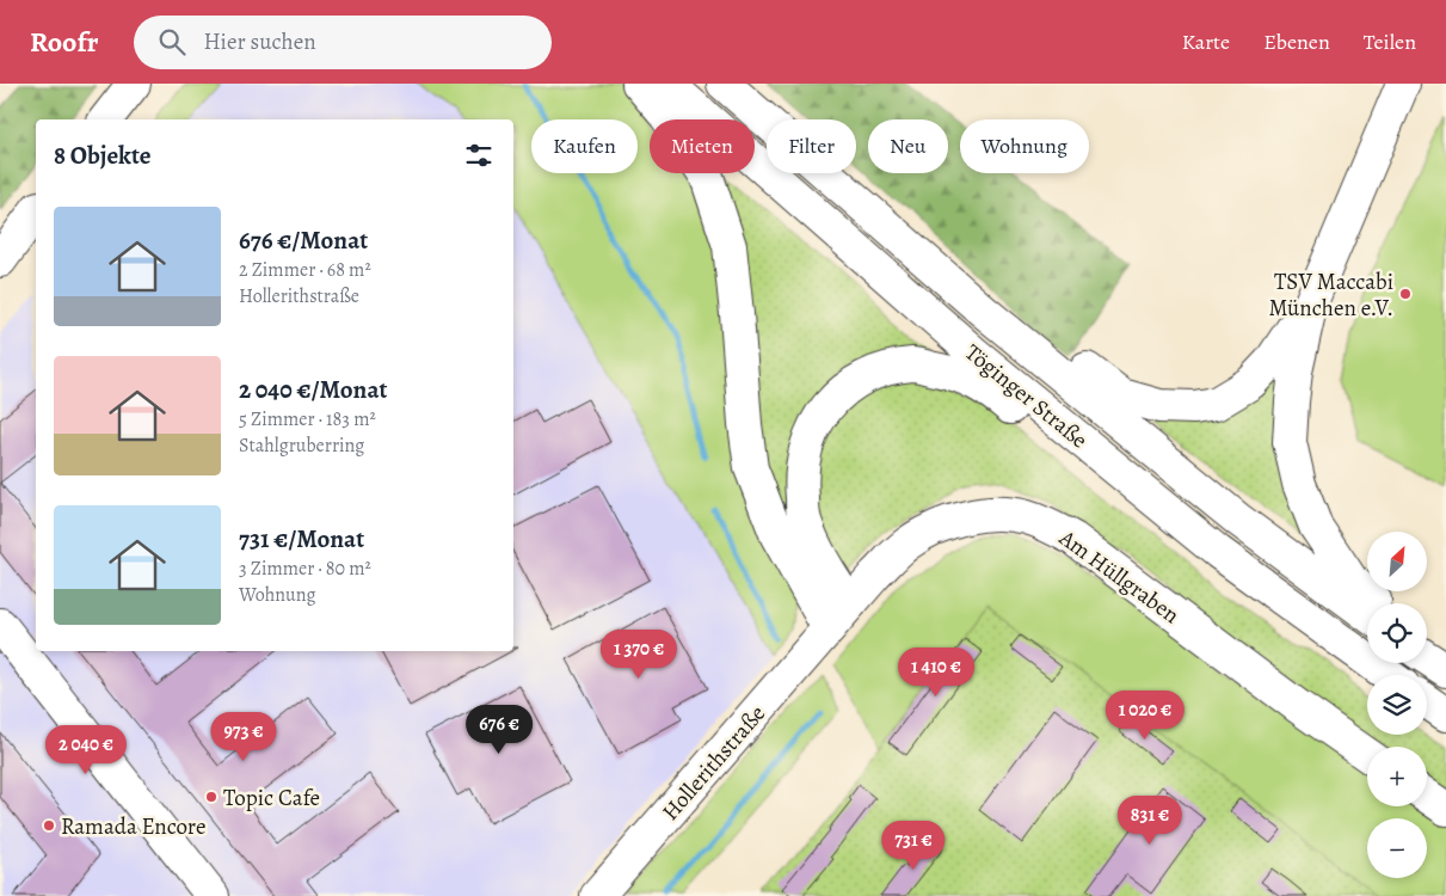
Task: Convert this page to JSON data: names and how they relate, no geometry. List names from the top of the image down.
{
  "streets": {
    "main road": ["Töginger Straße", "Am Hüllgraben", "Hollerithstraße"]
  },
  "crossings": [
    ["Am Hüllgraben", "Hollerithstraße"]
  ],
  "places": ["TSV Maccabi München e.V.", "Topic Cafe", "Ramada Encore"],
  "north": "top right",
  "page": {
    "header": "Roofr",
    "search": "Hier suchen",
    "nav": ["Karte", "Ebenen", "Teilen"],
    "chip": [
      "Kaufen",
      "Mieten",
      "Filter",
      "Neu",
      "Wohnung"
    ],
    "heading": "8 Objekte",
    "list": [
      {
        "name": "676 €/Monat",
        "note": "2 Zimmer · 68 m² · Hollerithstraße"
      },
      {
        "name": "2 040 €/Monat",
        "note": "5 Zimmer · 183 m² · Stahlgruberring"
      },
      {
        "name": "731 €/Monat",
        "note": "3 Zimmer · 80 m² · Wohnung"
      }
    ],
    "map_buttons": ["+", "−"],
    "price": [
      "1 370 €",
      "1 410 €",
      "1 020 €",
      "676 €",
      "973 €",
      "2 040 €",
      "831 €",
      "731 €"
    ]
  }
}
